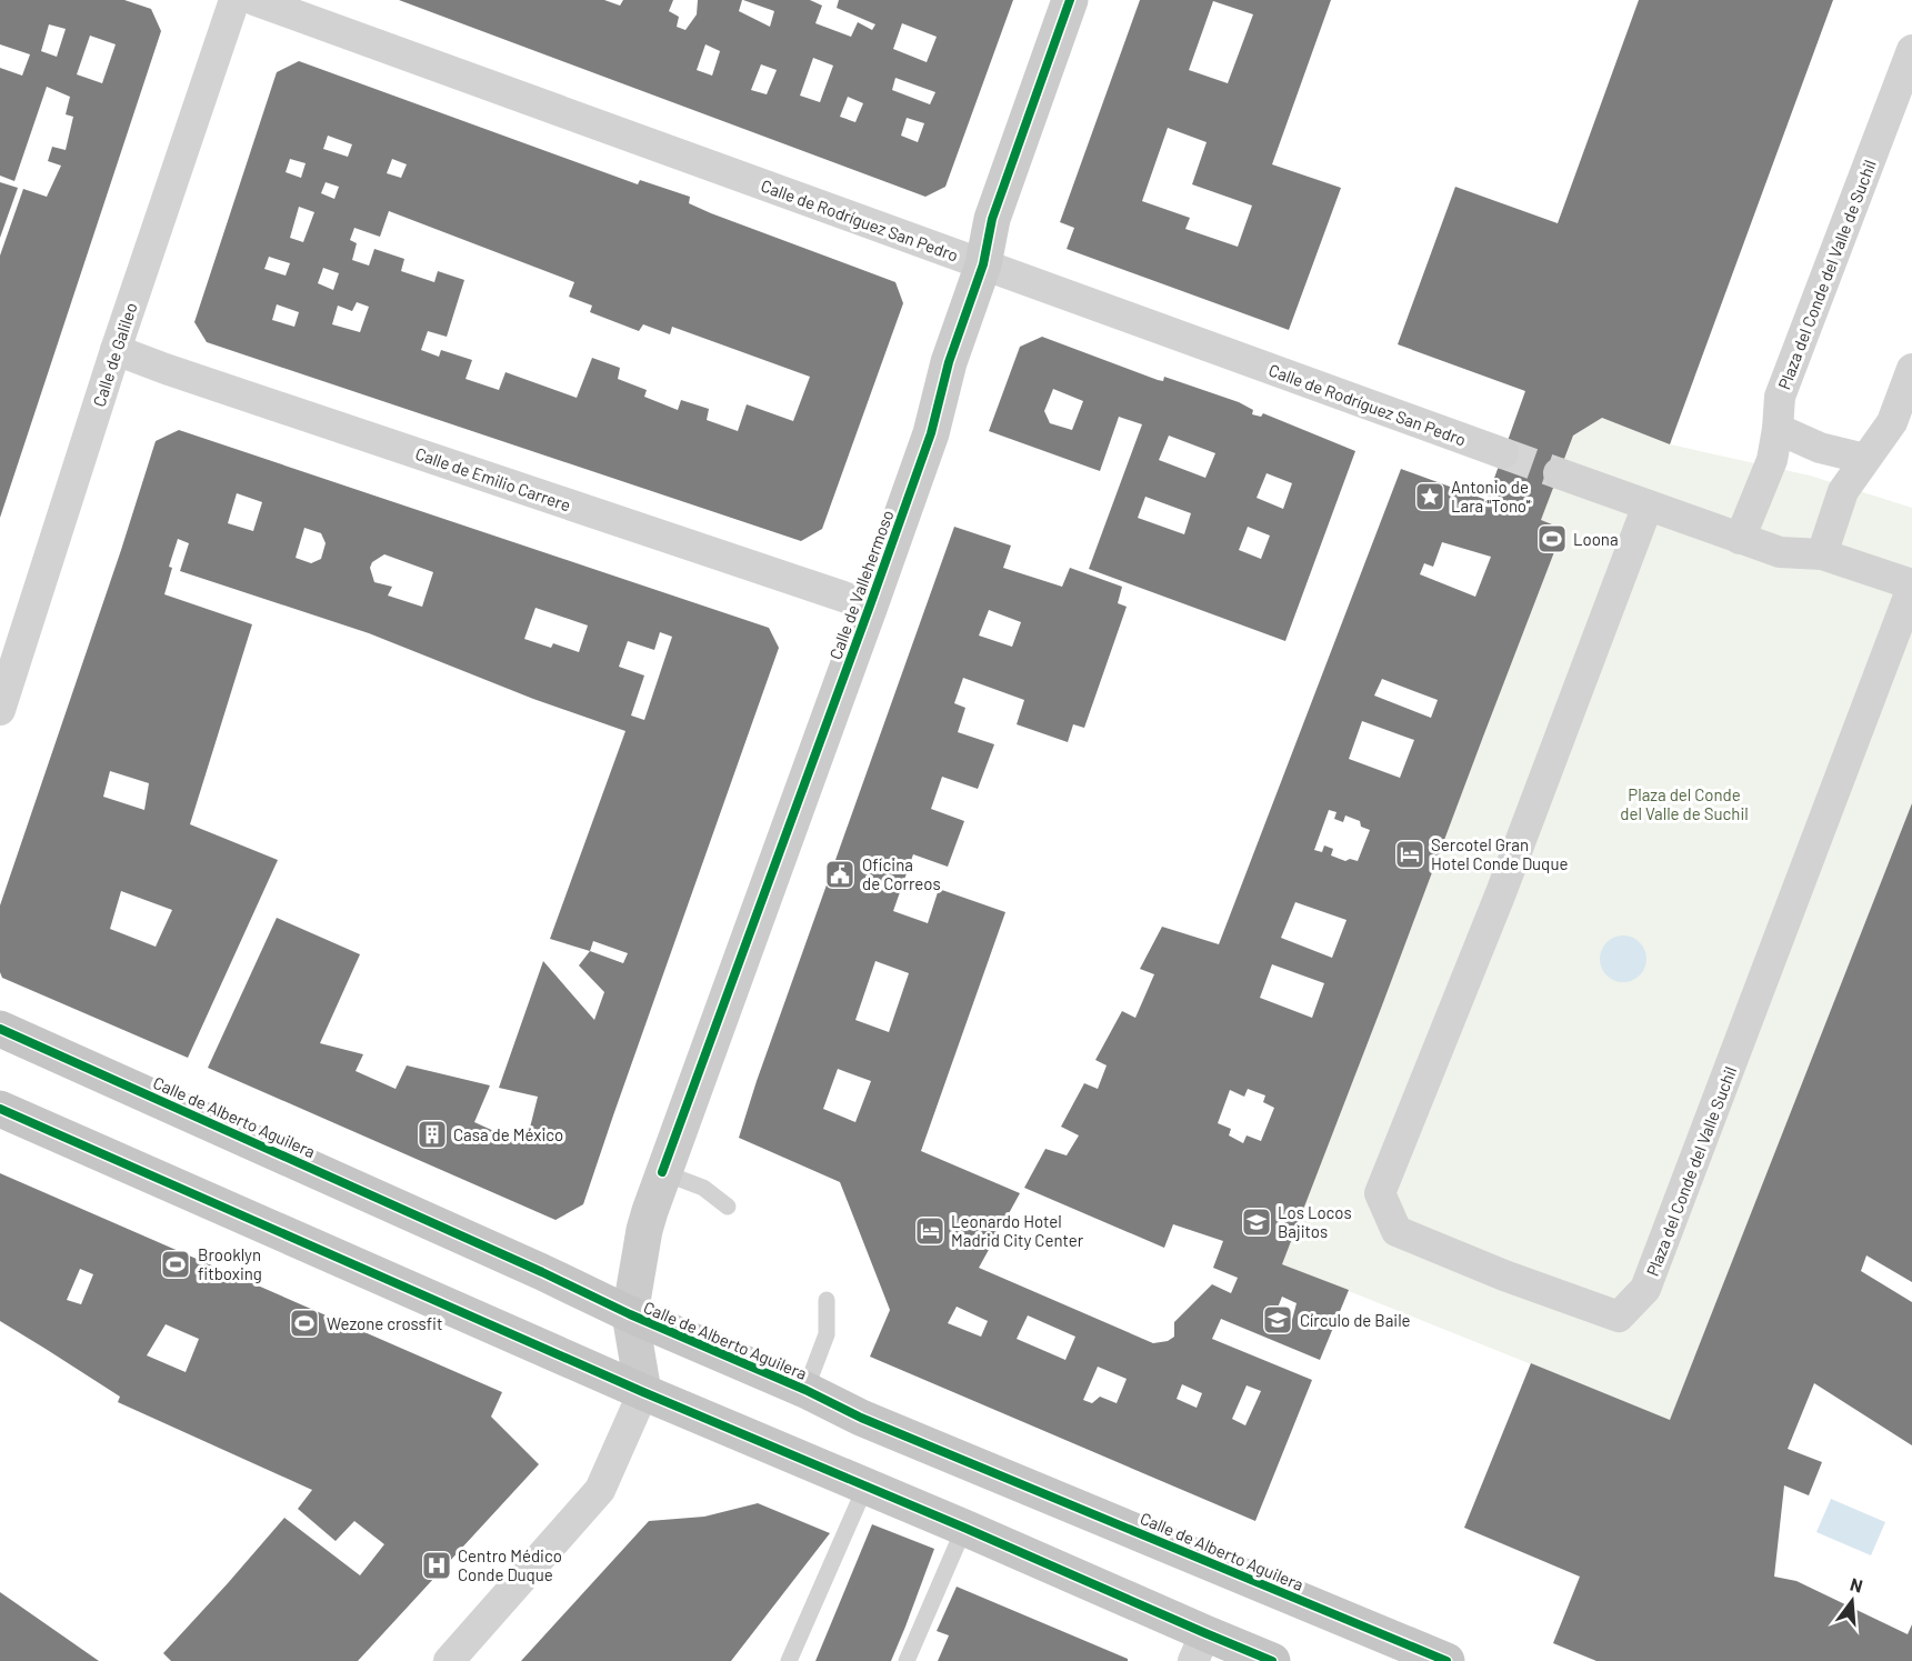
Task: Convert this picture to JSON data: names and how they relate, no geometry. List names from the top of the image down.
{
  "streets": {
    "main road": ["Calle de Alberto Aguilera"],
    "street": [
      "Calle de Rodríguez San Pedro",
      "Plaza del Conde del Valle de Suchil",
      "Calle de Galileo",
      "Calle de Emilio Carrere",
      "Calle de Vallehermoso",
      "Plaza del Conde del Valle Suchil"
    ]
  },
  "crossings": [
    ["Calle de Rodríguez San Pedro", "Calle de Vallehermoso"],
    ["Calle de Galileo", "Calle de Emilio Carrere"],
    ["Calle de Emilio Carrere", "Calle de Vallehermoso"],
    ["Calle de Vallehermoso", "Calle de Alberto Aguilera"]
  ],
  "parks": ["Plaza del Conde del Valle de Suchil"],
  "places": {
    "place": ["Antonio de Lara \"Tono\""],
    "sports": ["Loona", "Brooklyn fitboxing", "Wezone crossfit"],
    "hotel": ["Sercotel Gran Hotel Conde Duque", "Leonardo Hotel Madrid City Center"],
    "public building": ["Oficina de Correos"],
    "building": ["Casa de México"],
    "school or university": ["Los Locos Bajitos", "Círculo de Baile"],
    "hospital": ["Centro Médico Conde Duque"]
  },
  "north": "top"
}
